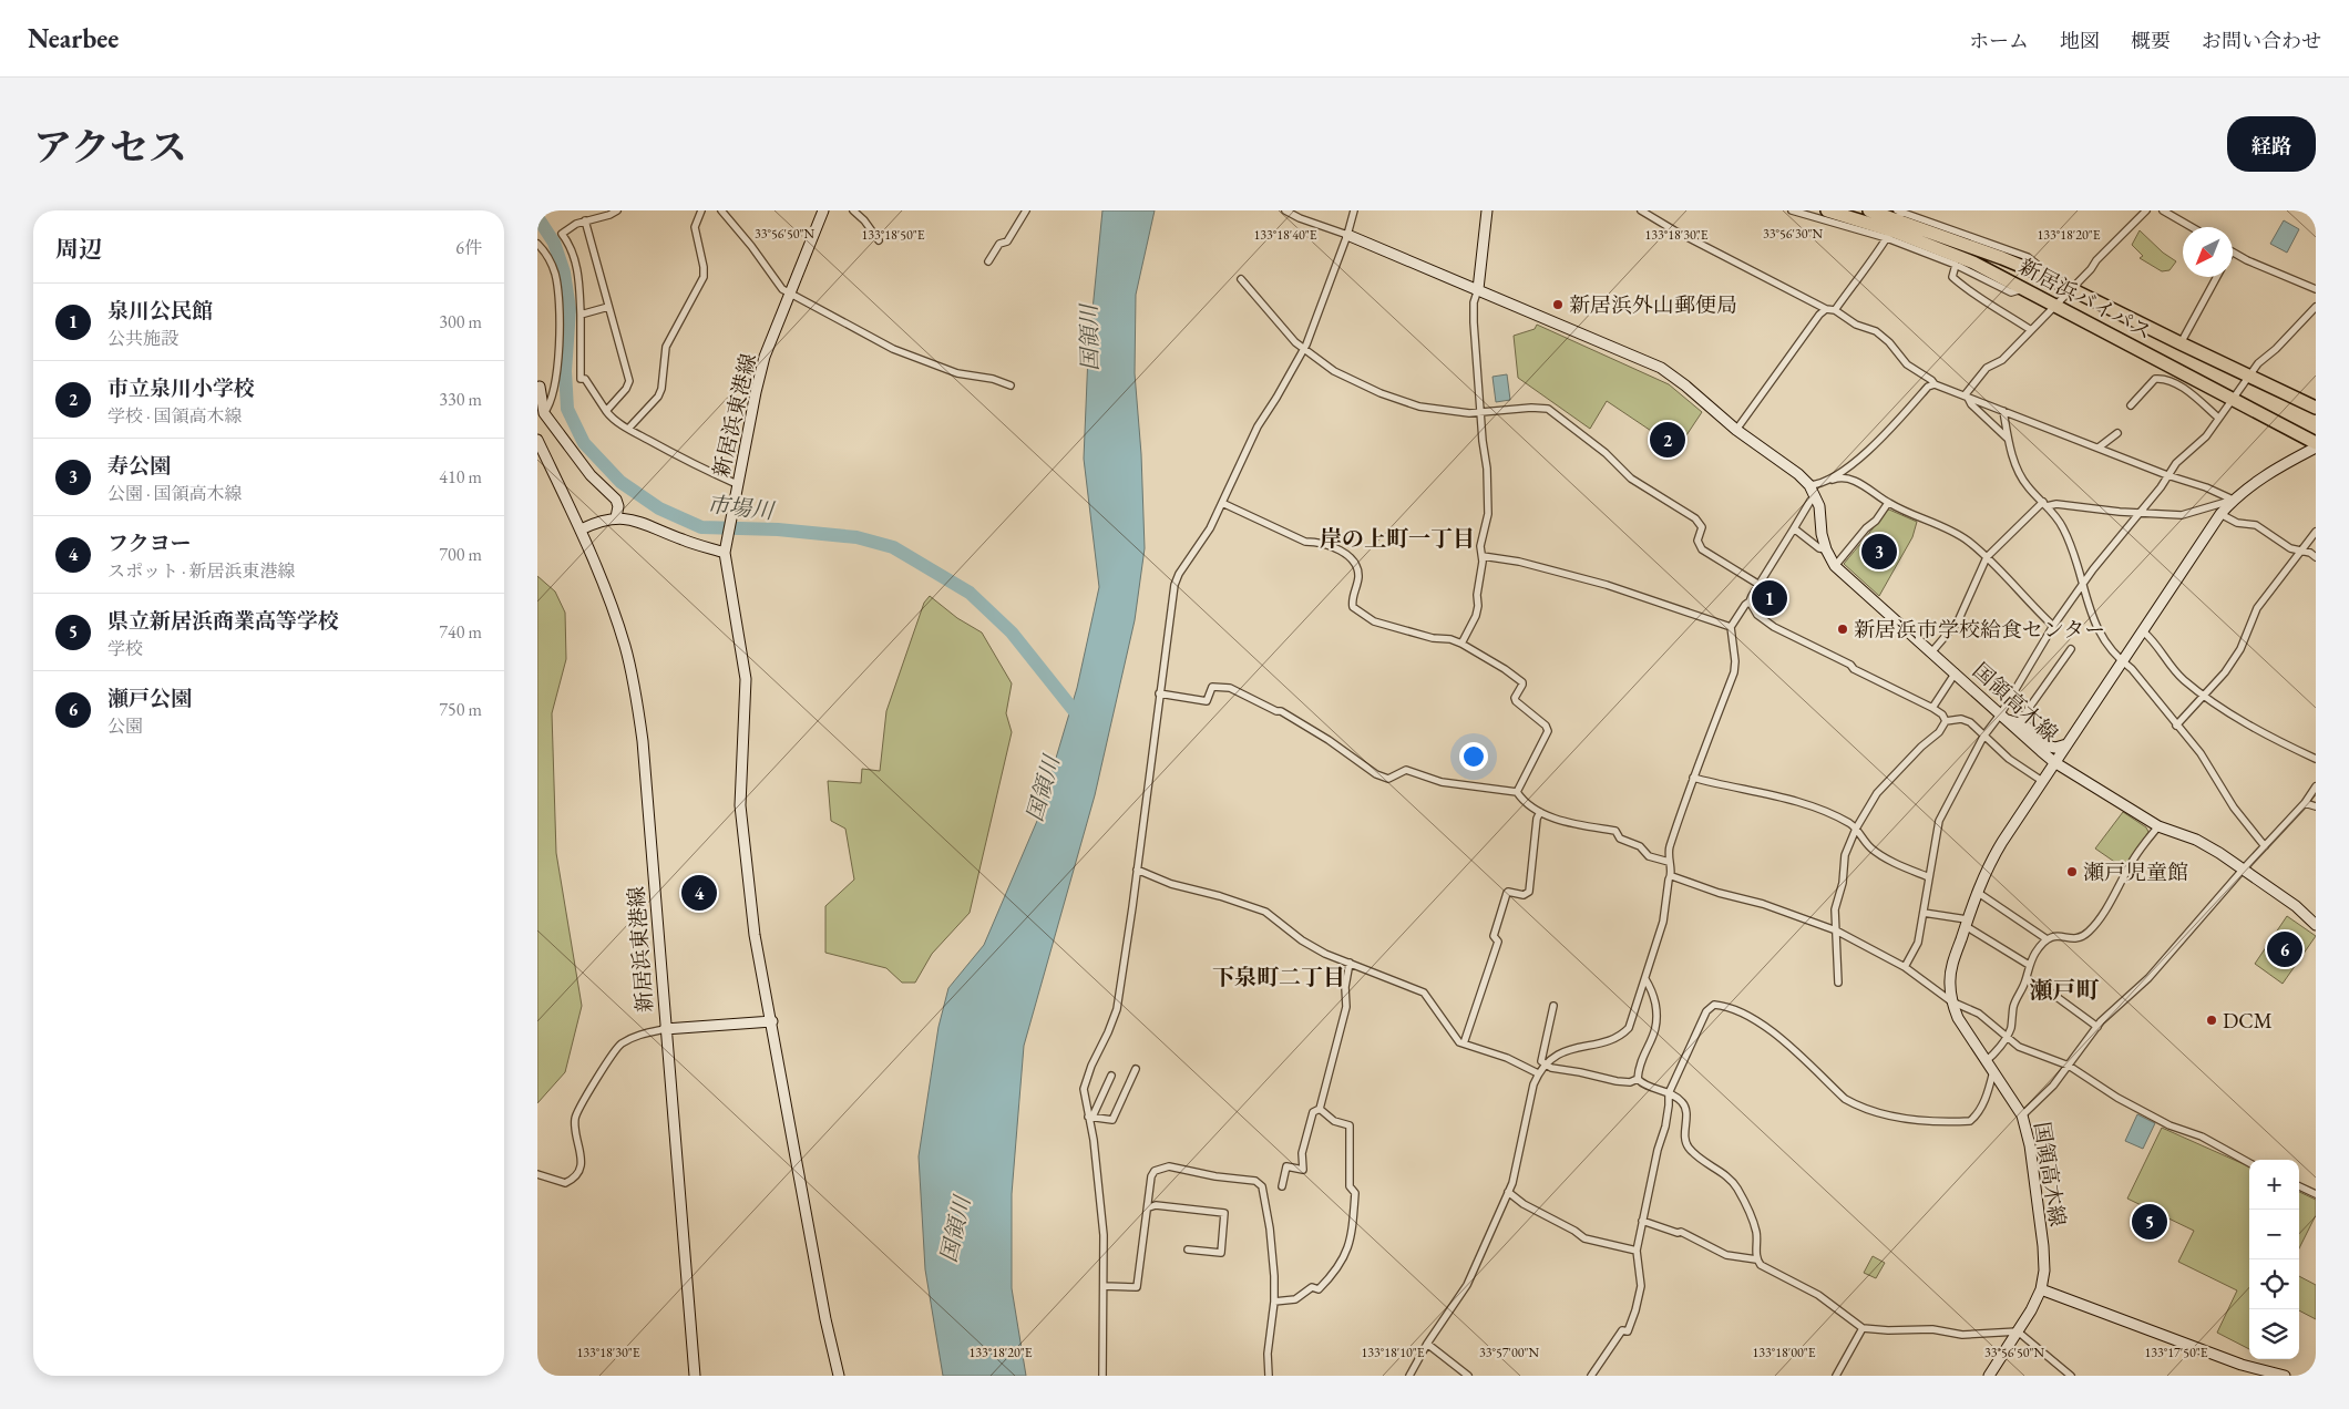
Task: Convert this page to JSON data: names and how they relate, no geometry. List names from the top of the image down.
{
  "streets": {
    "highway": ["新居浜バイパス"],
    "main road": ["新居浜東港線", "国領高木線"]
  },
  "districts": ["岸の上町一丁目", "下泉町二丁目", "瀬戸町"],
  "water": ["国領川", "市場川"],
  "places": [
    "新居浜外山郵便局",
    "新居浜市学校給食センター",
    "瀬戸児童館",
    "DCM"
  ],
  "north": "bottom left",
  "page": {
    "header": "Nearbee",
    "nav": [
      "ホーム",
      "地図",
      "概要",
      "お問い合わせ"
    ],
    "title": "アクセス",
    "buttons": "経路",
    "heading": ["周辺", "6件"],
    "list": [
      {
        "mark": "1",
        "name": "泉川公民館",
        "note": "公共施設",
        "value": "300 m"
      },
      {
        "mark": "2",
        "name": "市立泉川小学校",
        "note": "学校 · 国領高木線",
        "value": "330 m"
      },
      {
        "mark": "3",
        "name": "寿公園",
        "note": "公園 · 国領高木線",
        "value": "410 m"
      },
      {
        "mark": "4",
        "name": "フクヨー",
        "note": "スポット · 新居浜東港線",
        "value": "700 m"
      },
      {
        "mark": "5",
        "name": "県立新居浜商業高等学校",
        "note": "学校",
        "value": "740 m"
      },
      {
        "mark": "6",
        "name": "瀬戸公園",
        "note": "公園",
        "value": "750 m"
      }
    ],
    "pins": [
      "2",
      "3",
      "1",
      "4",
      "6",
      "5"
    ],
    "map_buttons": ["+", "−"]
  },
  "coordinates": [
    "33°56'50\"N",
    "33°56'30\"N",
    "133°18'50\"E",
    "133°18'40\"E",
    "133°18'30\"E",
    "133°18'20\"E",
    "133°18'10\"E",
    "133°18'00\"E",
    "133°17'50\"E",
    "33°57'00\"N"
  ]
}
